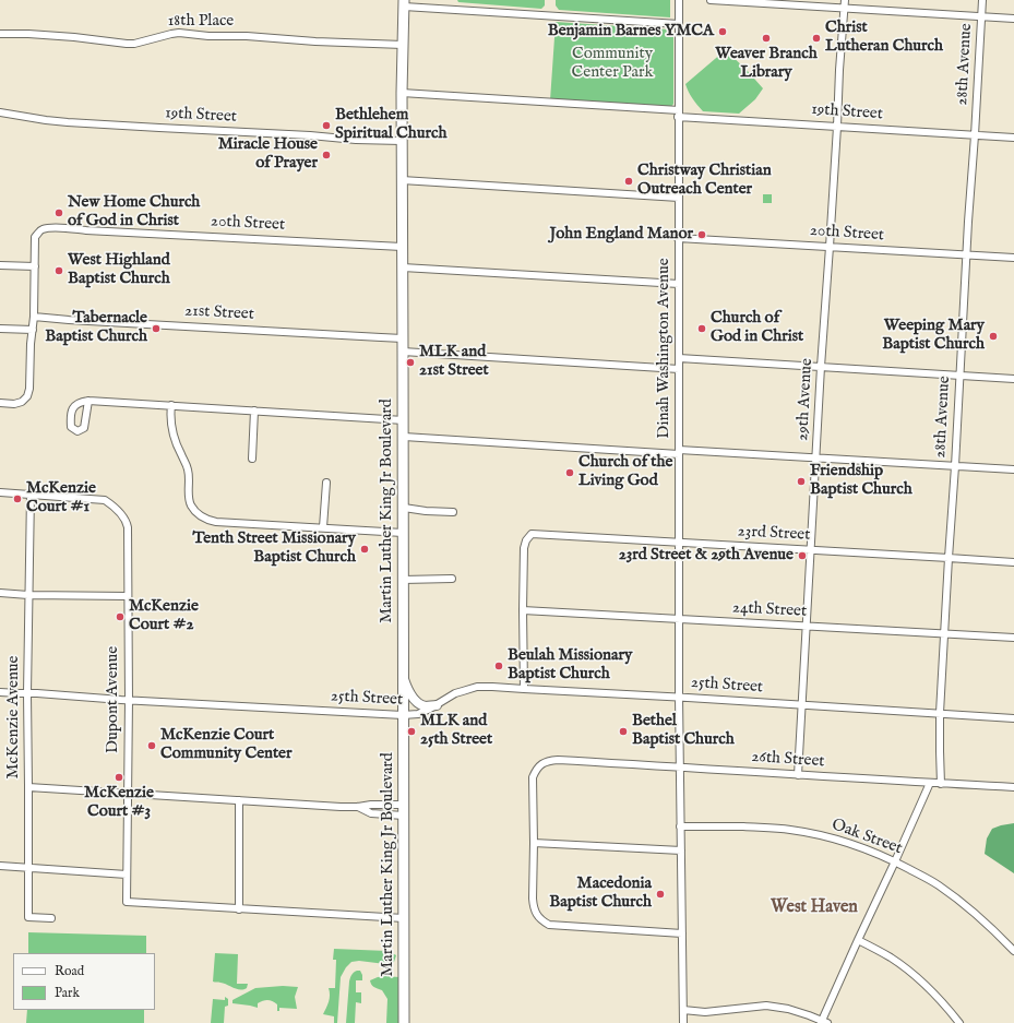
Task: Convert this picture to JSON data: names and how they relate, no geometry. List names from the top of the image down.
{
  "streets": {
    "main road": ["Martin Luther King Jr Boulevard"],
    "street": [
      "18th Place",
      "28th Avenue",
      "19th Street",
      "20th Street",
      "21st Street",
      "Dinah Washington Avenue",
      "29th Avenue",
      "23rd Street",
      "24th Street",
      "25th Street",
      "Dupont Avenue",
      "McKenzie Avenue",
      "26th Street",
      "Oak Street"
    ]
  },
  "crossings": [
    ["18th Place", "Martin Luther King Jr Boulevard"],
    ["28th Avenue", "19th Street"],
    ["28th Avenue", "20th Street"],
    ["28th Avenue", "23rd Street"],
    ["28th Avenue", "24th Street"],
    ["28th Avenue", "25th Street"],
    ["28th Avenue", "26th Street"],
    ["19th Street", "Dinah Washington Avenue"],
    ["19th Street", "29th Avenue"],
    ["19th Street", "Martin Luther King Jr Boulevard"],
    ["20th Street", "Dinah Washington Avenue"],
    ["20th Street", "29th Avenue"],
    ["20th Street", "Martin Luther King Jr Boulevard"],
    ["21st Street", "Martin Luther King Jr Boulevard"],
    ["Dinah Washington Avenue", "23rd Street"],
    ["Dinah Washington Avenue", "24th Street"],
    ["Dinah Washington Avenue", "25th Street"],
    ["Dinah Washington Avenue", "26th Street"],
    ["Dinah Washington Avenue", "Oak Street"],
    ["29th Avenue", "23rd Street"],
    ["29th Avenue", "24th Street"],
    ["29th Avenue", "25th Street"],
    ["29th Avenue", "26th Street"],
    ["Martin Luther King Jr Boulevard", "25th Street"],
    ["23rd Street", "24th Street"],
    ["25th Street", "Dupont Avenue"],
    ["25th Street", "McKenzie Avenue"],
    ["Dupont Avenue", "McKenzie Avenue"]
  ],
  "districts": ["West Haven"],
  "parks": ["Community Center Park"],
  "places": [
    "Benjamin Barnes YMCA",
    "Weaver Branch Library",
    "Christ Lutheran Church",
    "Bethlehem Spiritual Church",
    "Miracle House of Prayer",
    "Christway Christian Outreach Center",
    "New Home Church of God in Christ",
    "John England Manor",
    "West Highland Baptist Church",
    "Tabernacle Baptist Church",
    "Church of God in Christ",
    "Weeping Mary Baptist Church",
    "MLK and 21st Street",
    "Church of the Living God",
    "Friendship Baptist Church",
    "McKenzie Court #1",
    "Tenth Street Missionary Baptist Church",
    "23rd Street & 29th Avenue",
    "McKenzie Court #2",
    "Beulah Missionary Baptist Church",
    "MLK and 25th Street",
    "Bethel Baptist Church",
    "McKenzie Court Community Center",
    "McKenzie Court #3",
    "Macedonia Baptist Church"
  ],
  "legend": ["Road", "Park"]
}
